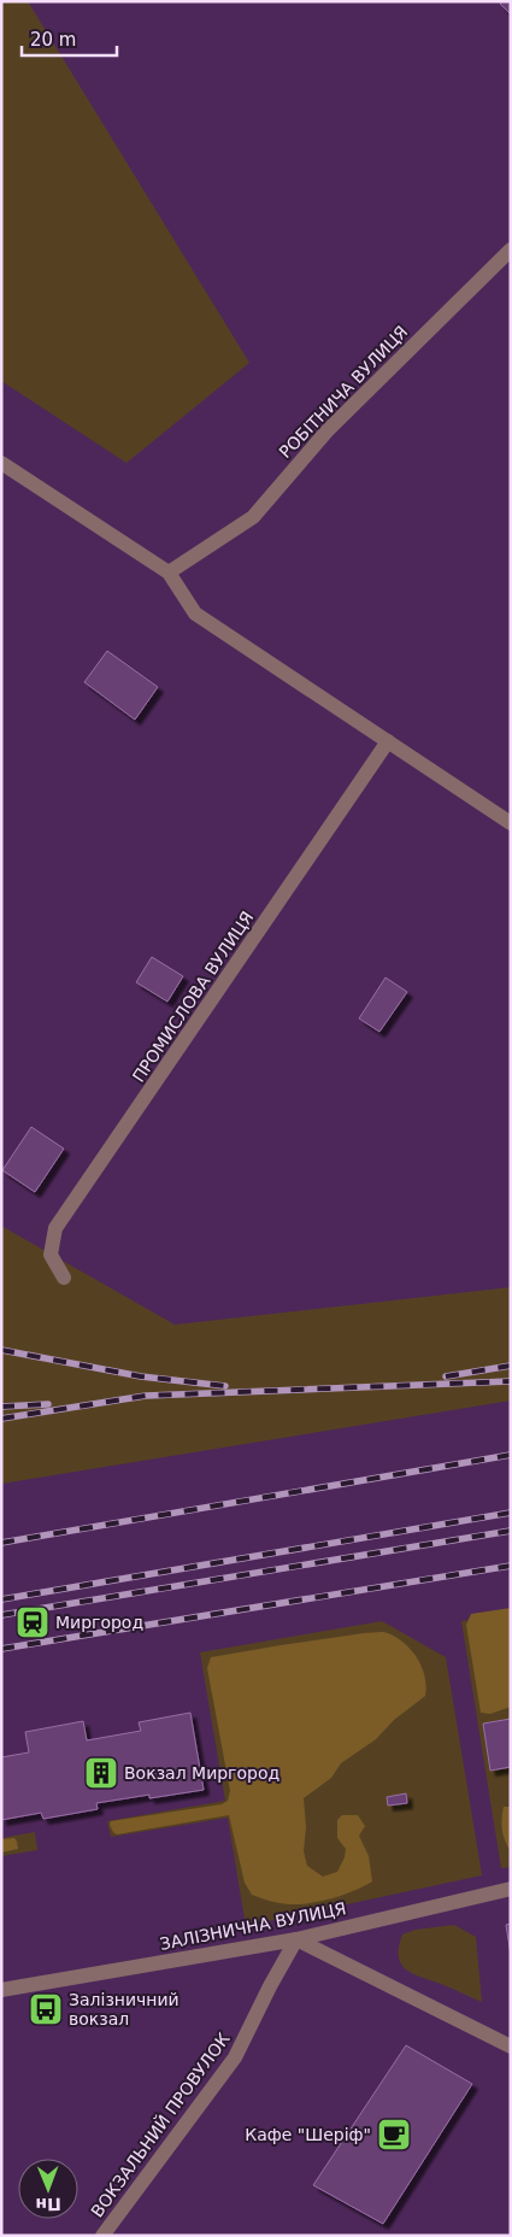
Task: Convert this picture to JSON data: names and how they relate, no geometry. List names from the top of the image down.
{
  "streets": {
    "street": [
      "РОБІТНИЧА ВУЛИЦЯ",
      "ПРОМИСЛОВА ВУЛИЦЯ",
      "ЗАЛІЗНИЧНА ВУЛИЦЯ",
      "ВОКЗАЛЬНИЙ ПРОВУЛОК"
    ]
  },
  "crossings": [
    ["ЗАЛІЗНИЧНА ВУЛИЦЯ", "ВОКЗАЛЬНИЙ ПРОВУЛОК"]
  ],
  "places": {
    "station": ["Миргород"],
    "building": ["Вокзал Миргород"],
    "bus stop": ["Залізничний вокзал"],
    "cafe": ["Кафе \"Шеріф\""]
  },
  "scale_bar": "20 m",
  "north": "bottom"
}
